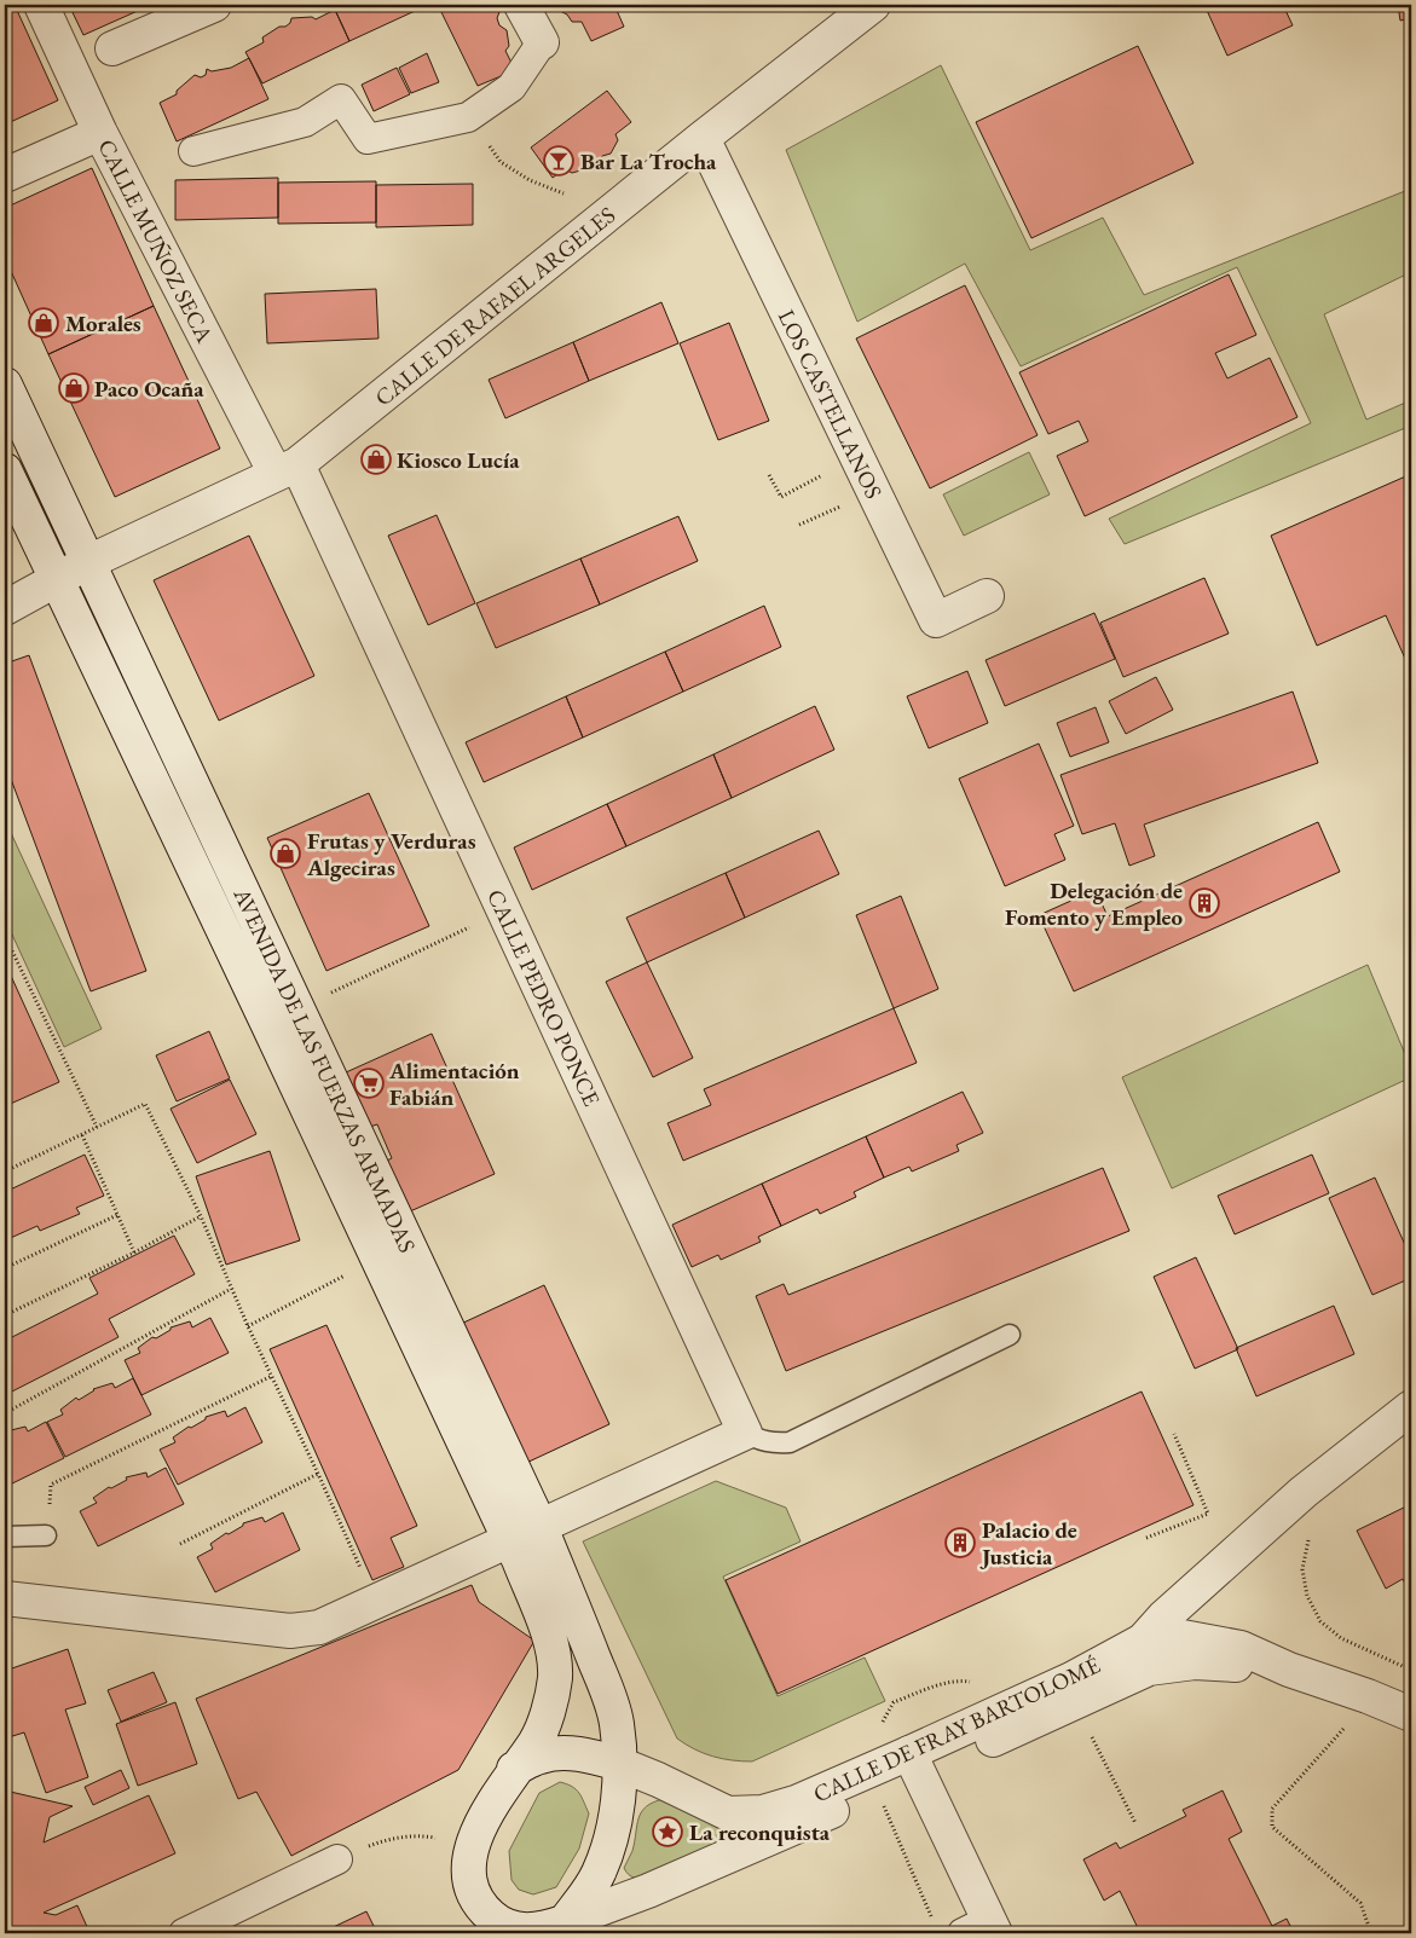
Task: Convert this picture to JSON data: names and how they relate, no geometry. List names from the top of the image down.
{
  "streets": {
    "street": [
      "CALLE MUÑOZ SECA",
      "CALLE DE RAFAEL ARGELES",
      "LOS CASTELLANOS",
      "CALLE PEDRO PONCE",
      "AVENIDA DE LAS FUERZAS ARMADAS",
      "CALLE DE FRAY BARTOLOMÉ"
    ]
  },
  "crossings": [
    ["CALLE MUÑOZ SECA", "CALLE DE RAFAEL ARGELES"],
    ["CALLE MUÑOZ SECA", "CALLE PEDRO PONCE"],
    ["CALLE DE RAFAEL ARGELES", "LOS CASTELLANOS"],
    ["CALLE DE RAFAEL ARGELES", "CALLE PEDRO PONCE"],
    ["CALLE DE RAFAEL ARGELES", "AVENIDA DE LAS FUERZAS ARMADAS"],
    ["AVENIDA DE LAS FUERZAS ARMADAS", "CALLE DE FRAY BARTOLOMÉ"]
  ],
  "places": {
    "bar": ["Bar La Trocha"],
    "shop": [
      "Morales",
      "Paco Ocaña",
      "Kiosco Lucía",
      "Frutas y Verduras Algeciras"
    ],
    "building": ["Delegación de Fomento y Empleo", "Palacio de Justicia"],
    "supermarket": ["Alimentación Fabián"],
    "place": ["La reconquista"]
  }
}
